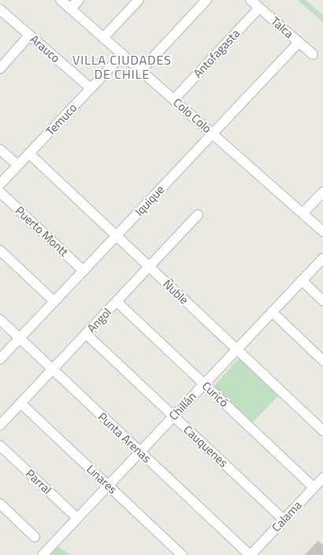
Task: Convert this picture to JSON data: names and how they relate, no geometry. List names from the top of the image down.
{
  "streets": {
    "street": [
      "Talca",
      "Arauco",
      "Antofagasta",
      "Colo Colo",
      "Temuco",
      "Iquique",
      "Puerto Montt",
      "Ñuble",
      "Angol",
      "Curicó",
      "Chillán",
      "Punta Arenas",
      "Cauquenes",
      "Linares",
      "Parral",
      "Calama"
    ]
  },
  "crossings": [
    ["Talca", "Antofagasta"],
    ["Talca", "Iquique"],
    ["Arauco", "Temuco"],
    ["Antofagasta", "Colo Colo"],
    ["Colo Colo", "Temuco"],
    ["Colo Colo", "Iquique"],
    ["Temuco", "Ñuble"],
    ["Iquique", "Puerto Montt"],
    ["Iquique", "Ñuble"],
    ["Iquique", "Punta Arenas"],
    ["Ñuble", "Angol"],
    ["Ñuble", "Chillán"],
    ["Angol", "Curicó"],
    ["Angol", "Punta Arenas"],
    ["Angol", "Cauquenes"],
    ["Angol", "Linares"],
    ["Curicó", "Chillán"],
    ["Curicó", "Calama"],
    ["Chillán", "Punta Arenas"],
    ["Chillán", "Cauquenes"],
    ["Chillán", "Linares"],
    ["Chillán", "Parral"],
    ["Punta Arenas", "Calama"],
    ["Cauquenes", "Calama"]
  ],
  "districts": ["VILLA CIUDADES DE CHILE"]
}
